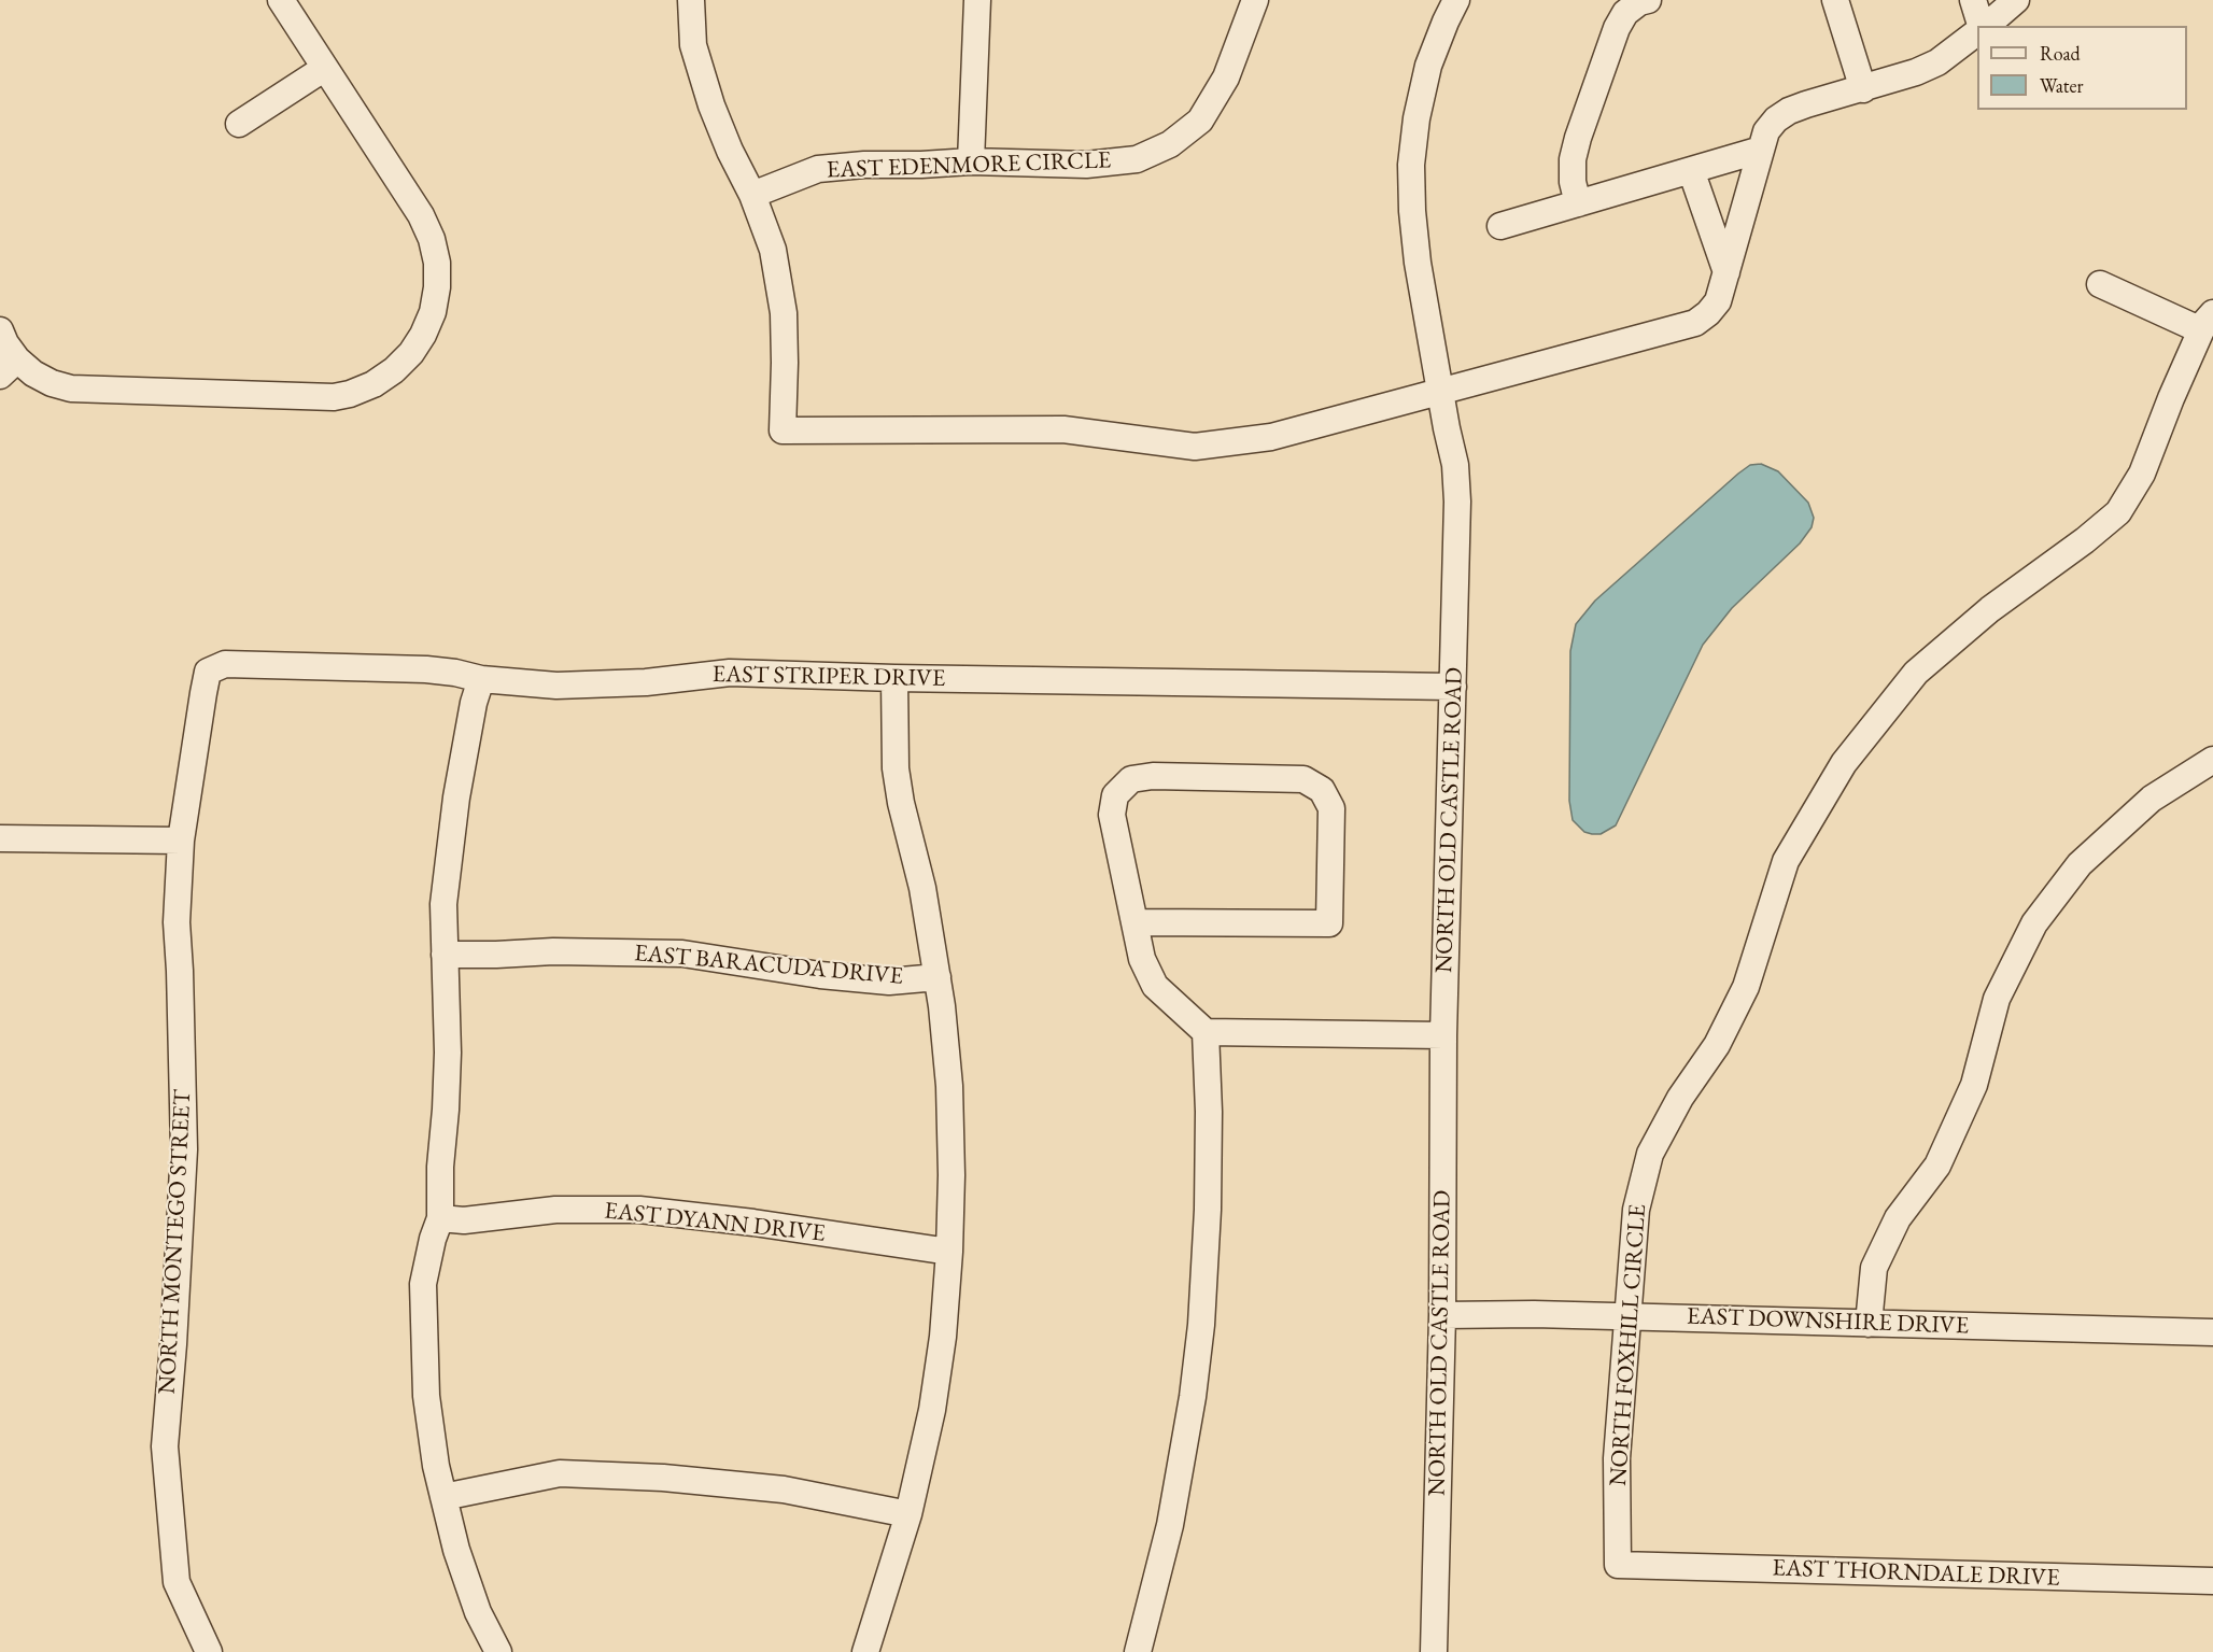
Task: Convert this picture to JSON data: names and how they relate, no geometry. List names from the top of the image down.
{
  "streets": {
    "street": [
      "EAST EDENMORE CIRCLE",
      "EAST STRIPER DRIVE",
      "NORTH OLD CASTLE ROAD",
      "EAST BARACUDA DRIVE",
      "EAST DYANN DRIVE",
      "NORTH MONTEGO STREET",
      "EAST DOWNSHIRE DRIVE",
      "NORTH FOXHILL CIRCLE",
      "EAST THORNDALE DRIVE"
    ]
  },
  "crossings": [
    ["EAST STRIPER DRIVE", "NORTH OLD CASTLE ROAD"],
    ["EAST STRIPER DRIVE", "NORTH MONTEGO STREET"],
    ["NORTH OLD CASTLE ROAD", "EAST DOWNSHIRE DRIVE"],
    ["EAST DOWNSHIRE DRIVE", "NORTH FOXHILL CIRCLE"],
    ["NORTH FOXHILL CIRCLE", "EAST THORNDALE DRIVE"]
  ],
  "legend": ["Road", "Water"]
}
